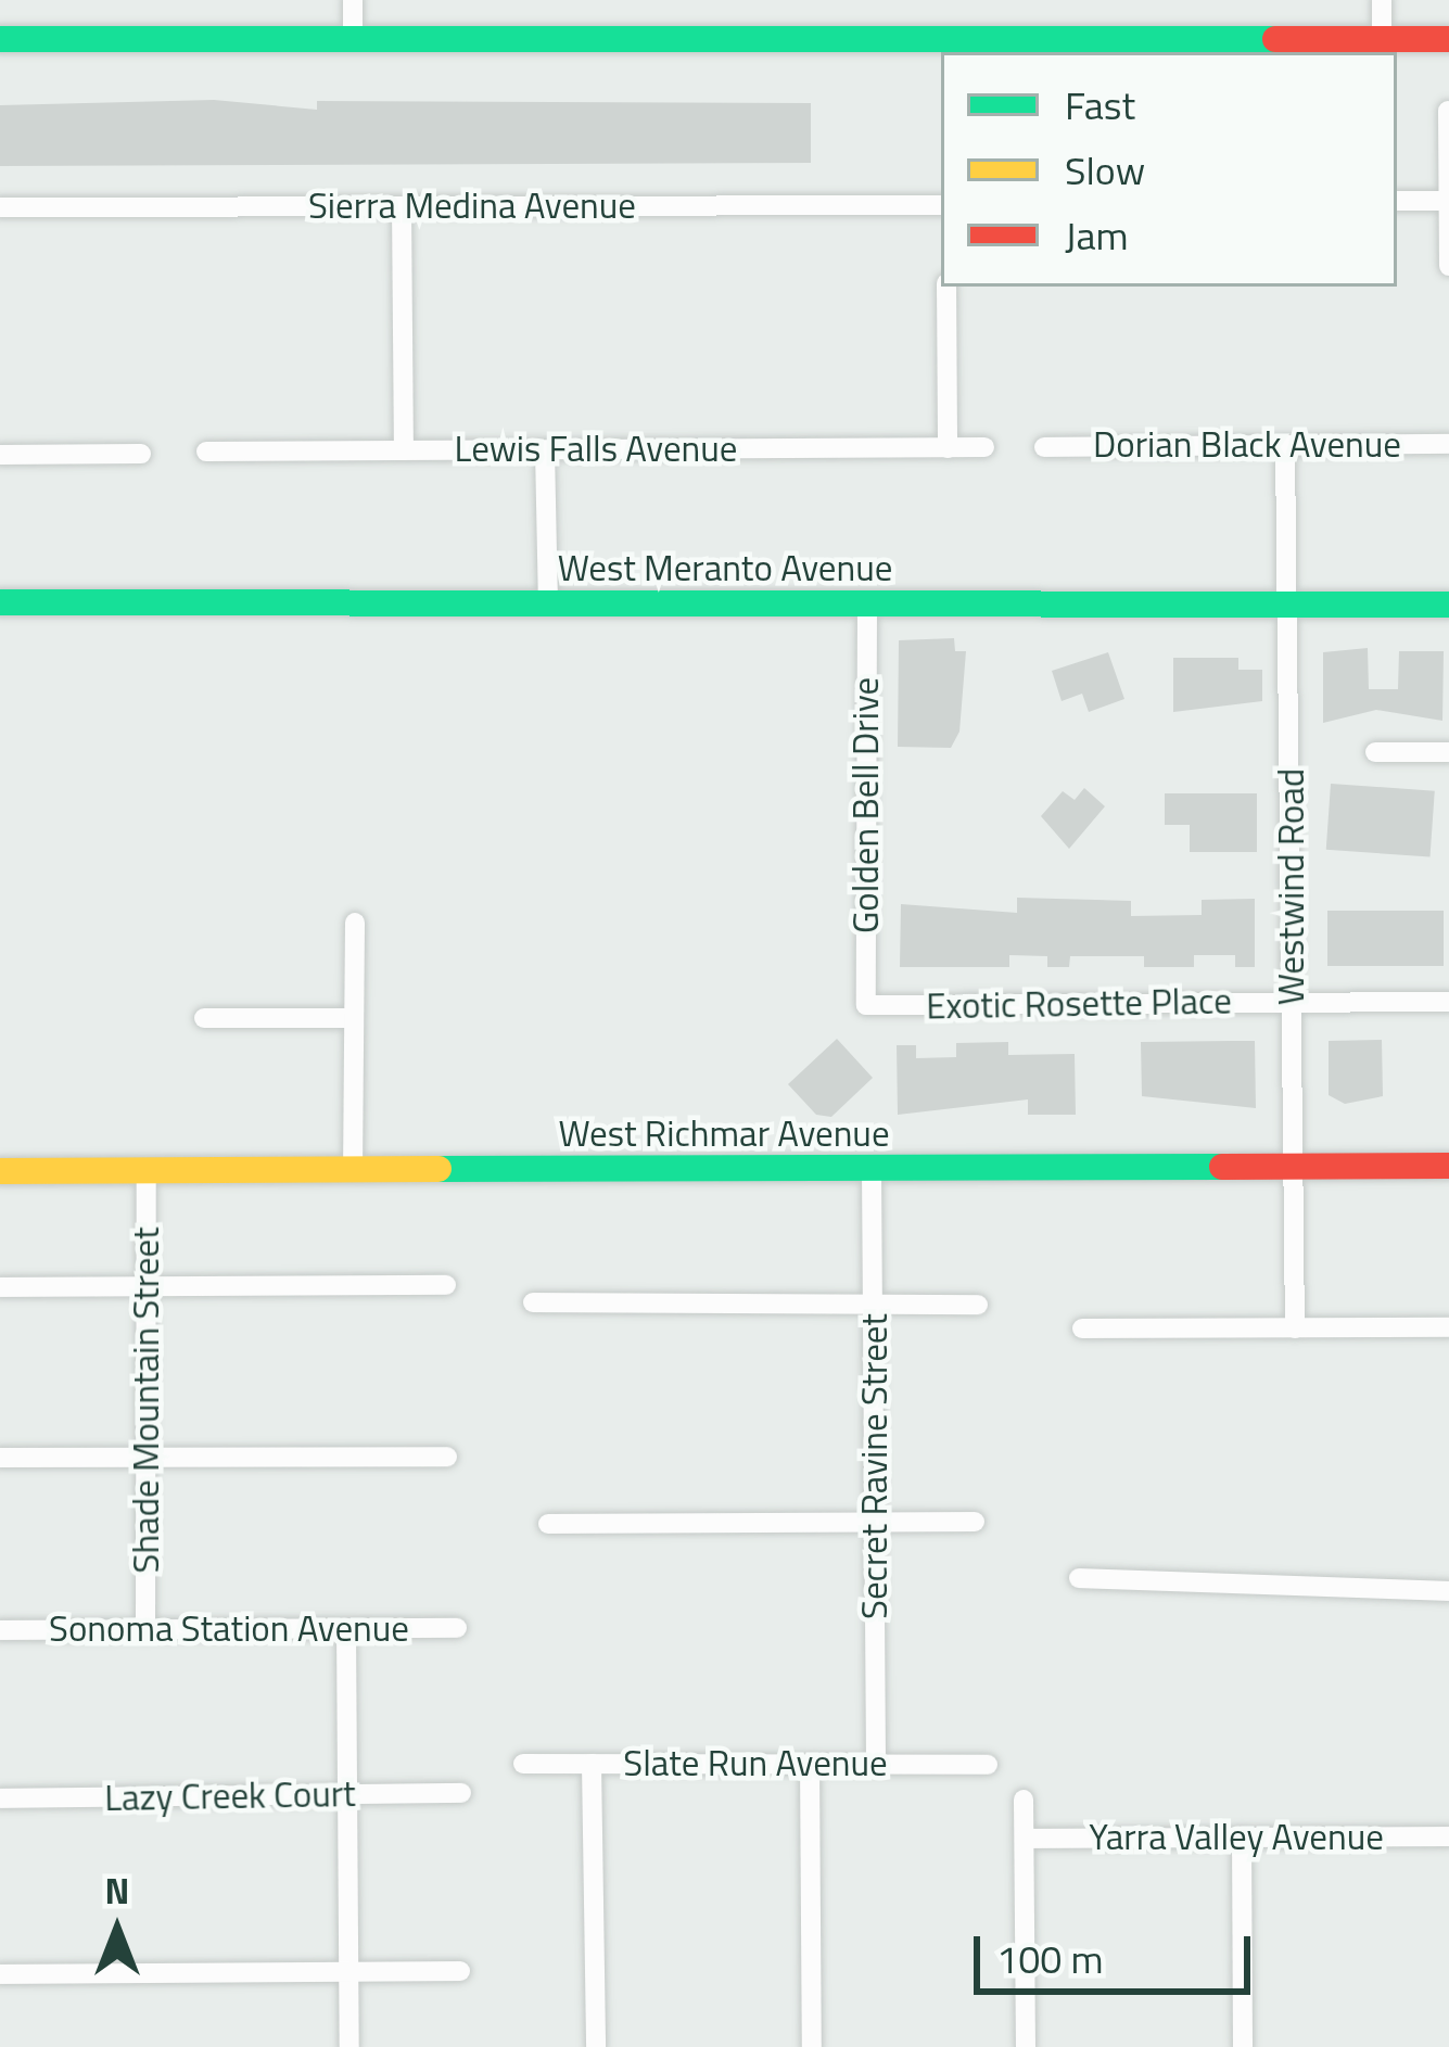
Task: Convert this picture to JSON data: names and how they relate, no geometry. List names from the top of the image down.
{
  "streets": {
    "street": [
      "Sierra Medina Avenue",
      "Dorian Black Avenue",
      "Lewis Falls Avenue",
      "West Meranto Avenue",
      "Golden Bell Drive",
      "Westwind Road",
      "Exotic Rosette Place",
      "West Richmar Avenue",
      "Shade Mountain Street",
      "Secret Ravine Street",
      "Sonoma Station Avenue",
      "Slate Run Avenue",
      "Lazy Creek Court",
      "Yarra Valley Avenue"
    ]
  },
  "crossings": [
    ["Dorian Black Avenue", "Westwind Road"],
    ["West Meranto Avenue", "Golden Bell Drive"],
    ["West Meranto Avenue", "Westwind Road"],
    ["Golden Bell Drive", "Exotic Rosette Place"],
    ["Westwind Road", "Exotic Rosette Place"],
    ["Westwind Road", "West Richmar Avenue"],
    ["West Richmar Avenue", "Shade Mountain Street"],
    ["West Richmar Avenue", "Secret Ravine Street"],
    ["Shade Mountain Street", "Sonoma Station Avenue"],
    ["Secret Ravine Street", "Slate Run Avenue"]
  ],
  "legend": ["Fast", "Slow", "Jam"],
  "scale_bar": "100 m",
  "north": "top"
}
